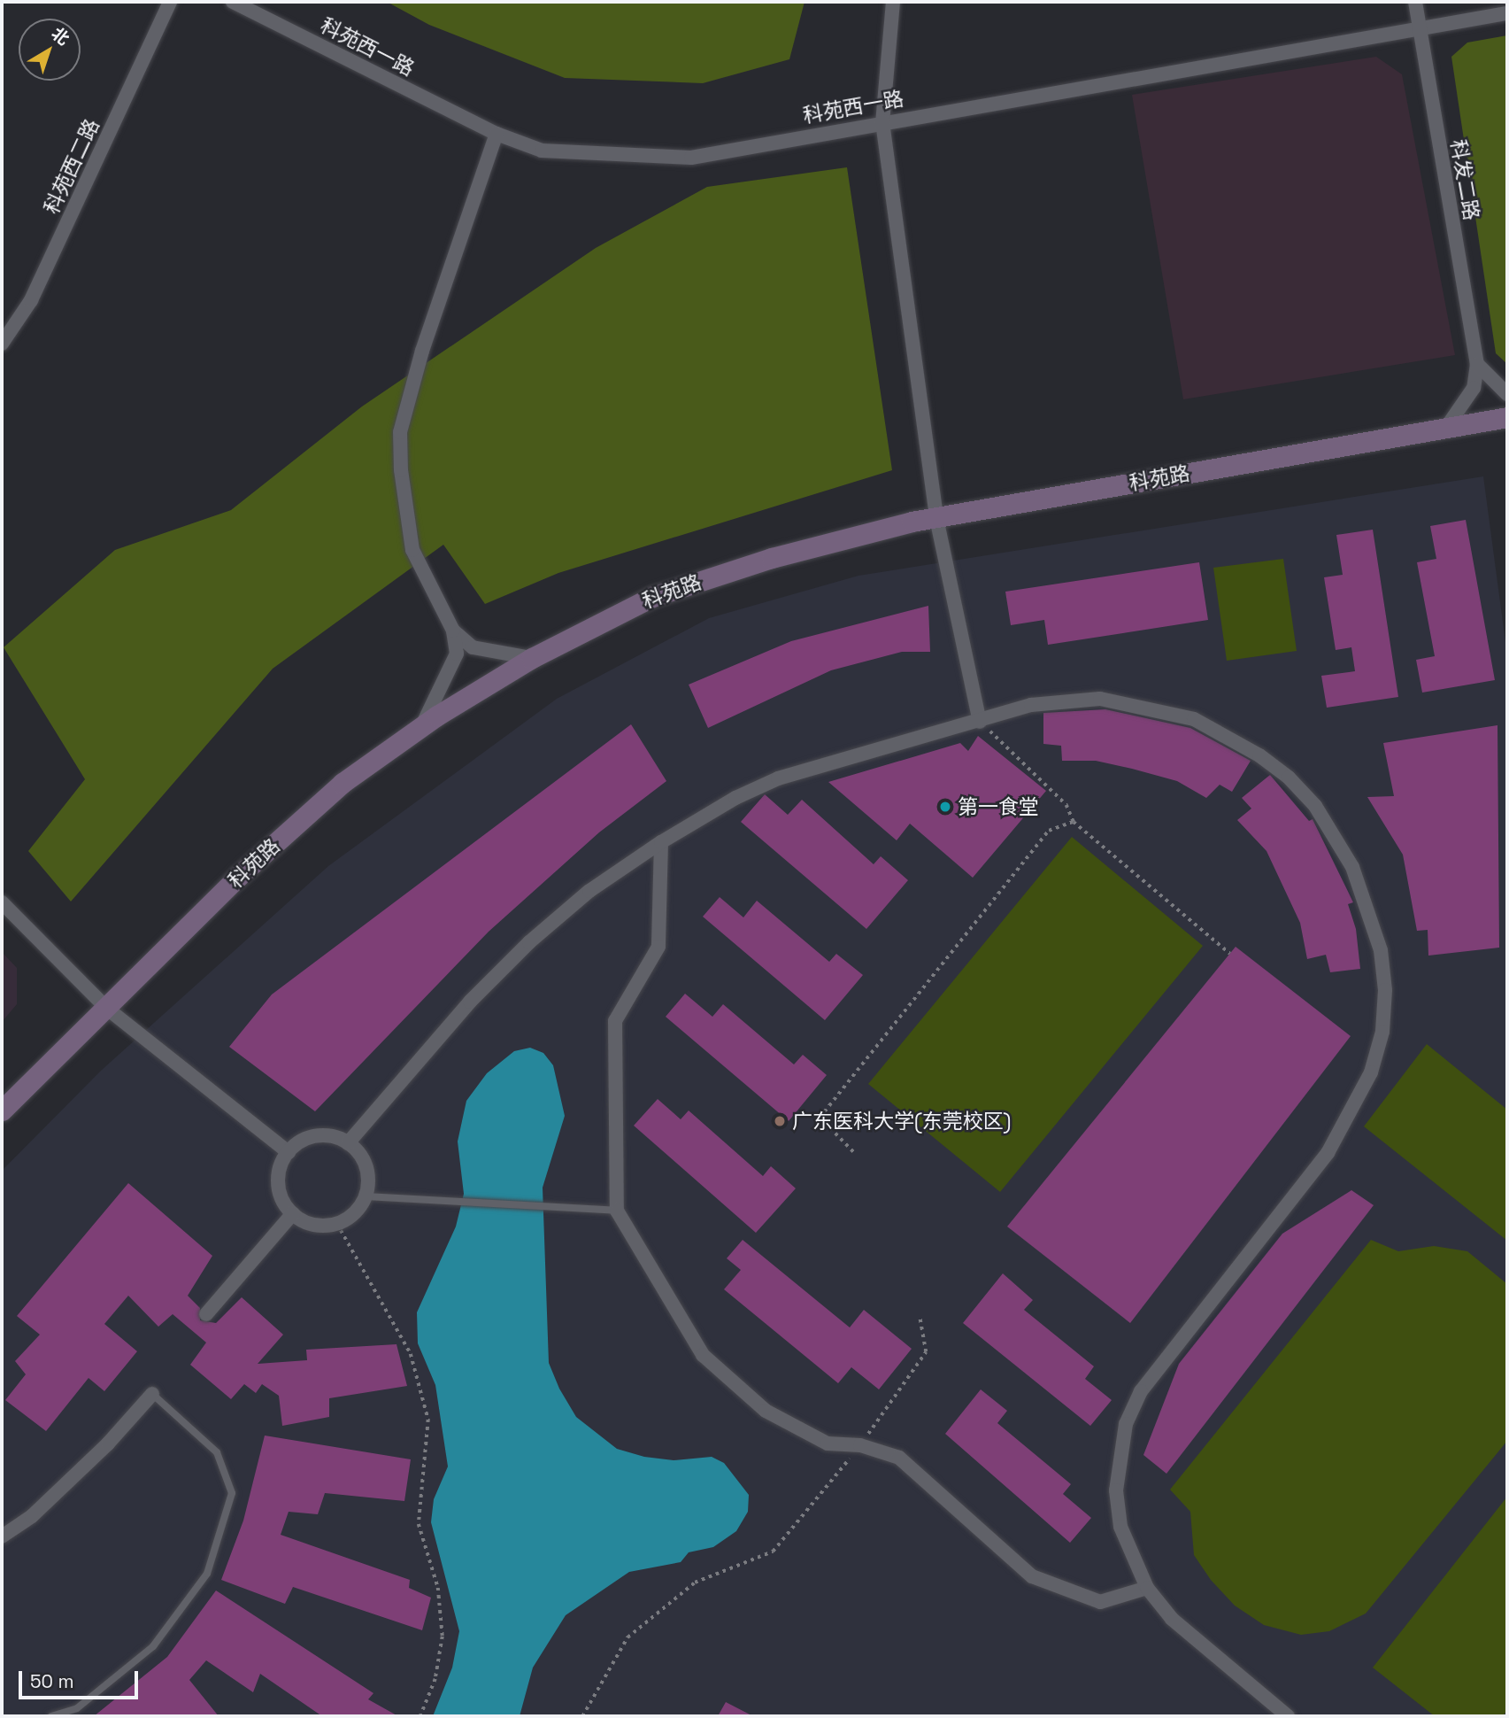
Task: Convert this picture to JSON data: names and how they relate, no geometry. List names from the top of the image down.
{
  "streets": {
    "street": [
      "科苑西一路",
      "科苑西二路",
      "科发二路",
      "科苑路"
    ]
  },
  "crossings": [
    ["科苑西一路", "科发二路"]
  ],
  "places": ["第一食堂", "广东医科大学(东莞校区)"],
  "scale_bar": "50 m",
  "north": "top right"
}
